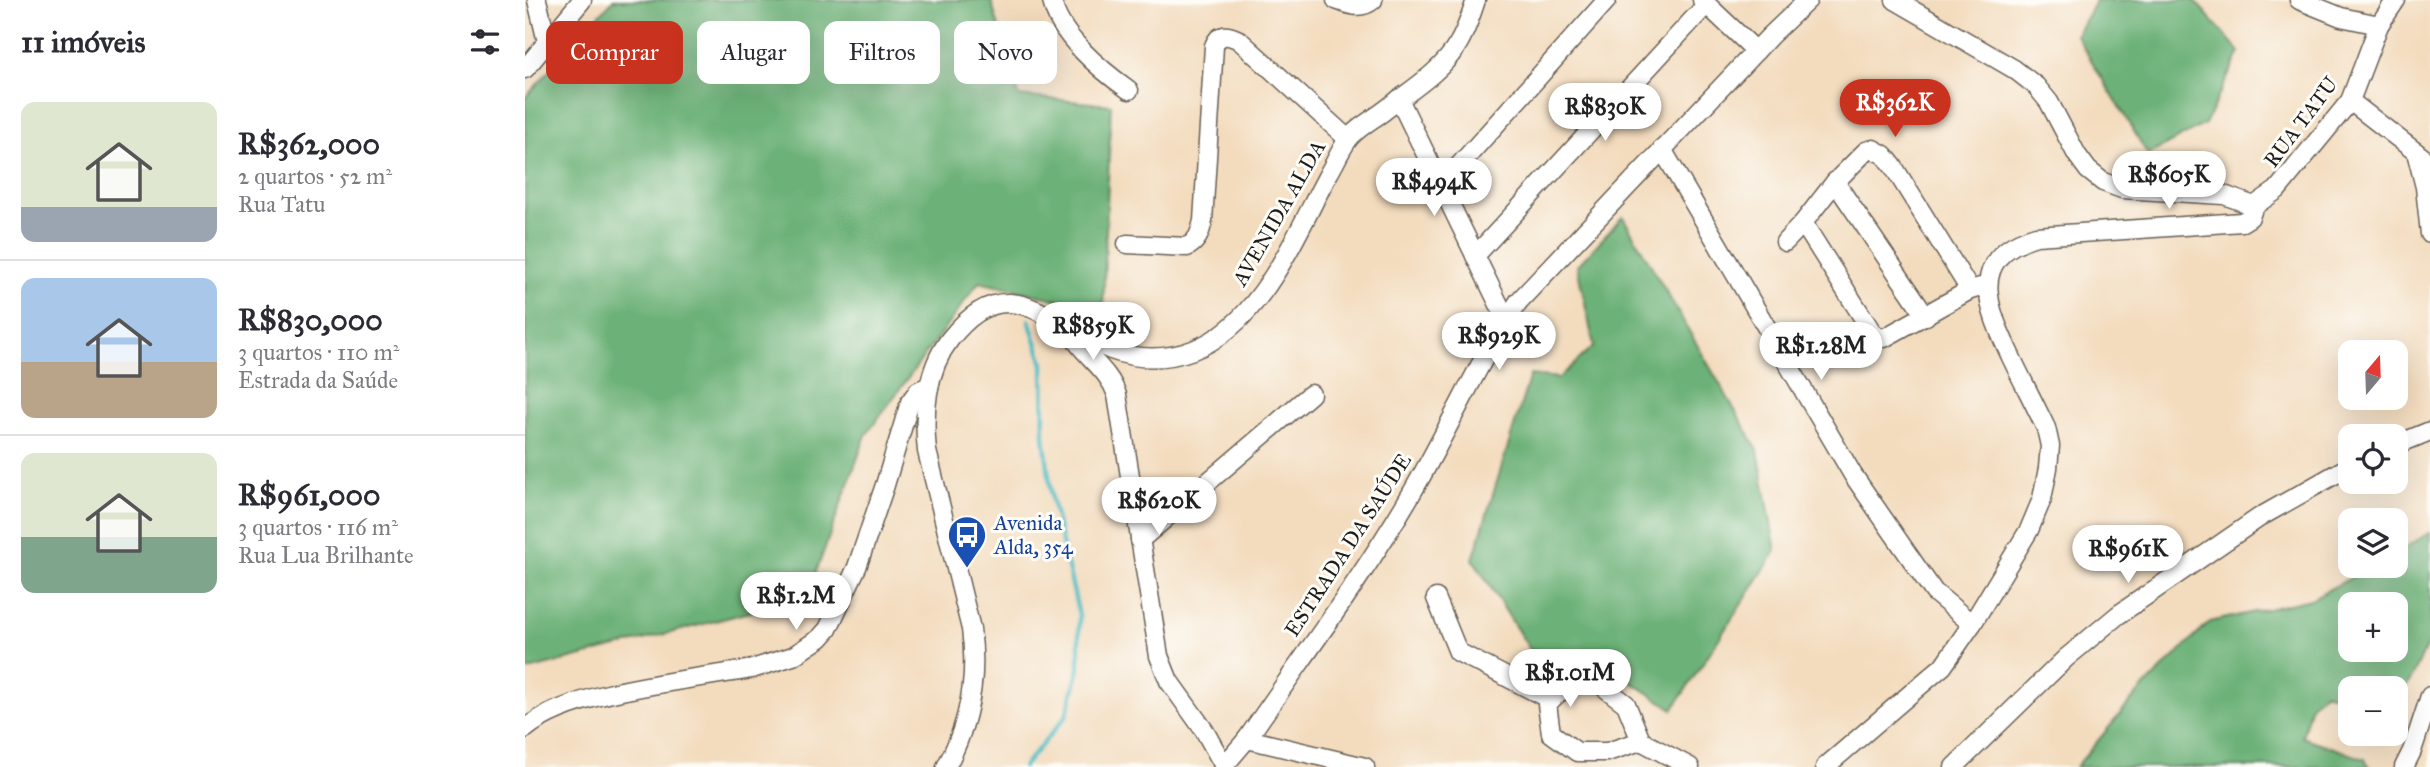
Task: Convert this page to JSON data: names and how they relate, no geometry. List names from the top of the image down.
{
  "streets": {
    "street": ["RUA TATU", "AVENIDA ALDA", "ESTRADA DA SAÚDE"]
  },
  "places": {
    "bus stop": ["Avenida Alda, 354"]
  },
  "north": "top",
  "page": {
    "heading": "11 imóveis",
    "chip": [
      "Comprar",
      "Alugar",
      "Filtros",
      "Novo"
    ],
    "price": [
      "R$362K",
      "R$830K",
      "R$605K",
      "R$494K",
      "R$859K",
      "R$929K",
      "R$1.28M",
      "R$620K",
      "R$961K",
      "R$1.2M",
      "R$1.01M"
    ],
    "list": [
      {
        "name": "R$362,000",
        "note": "2 quartos · 52 m² · Rua Tatu"
      },
      {
        "name": "R$830,000",
        "note": "3 quartos · 110 m² · Estrada da Saúde"
      },
      {
        "name": "R$961,000",
        "note": "3 quartos · 116 m² · Rua Lua Brilhante"
      }
    ],
    "map_buttons": ["+", "−"]
  }
}
